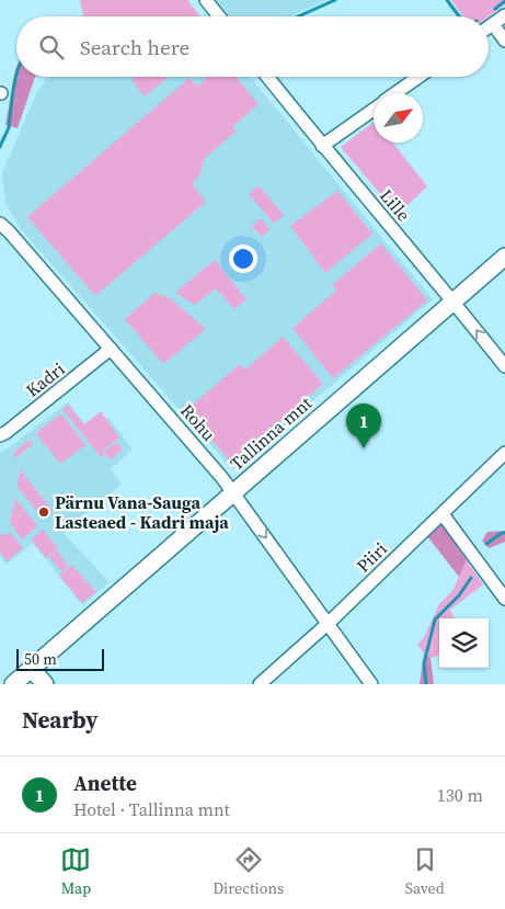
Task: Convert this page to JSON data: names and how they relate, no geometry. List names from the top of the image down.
{
  "streets": {
    "main road": ["Tallinna mnt"],
    "street": [
      "Lille",
      "Kadri",
      "Rohu",
      "Piiri"
    ]
  },
  "crossings": [
    ["Lille", "Tallinna mnt"],
    ["Kadri", "Rohu"],
    ["Rohu", "Tallinna mnt"],
    ["Rohu", "Piiri"]
  ],
  "places": ["Pärnu Vana-Sauga Lasteaed - Kadri maja"],
  "scale_bar": "50 m",
  "north": "top right",
  "page": {
    "search": "Search here",
    "pins": "1",
    "scale": "50 m",
    "heading": "Nearby",
    "list": [
      {
        "mark": "1",
        "name": "Anette",
        "note": "Hotel · Tallinna mnt",
        "value": "130 m"
      }
    ],
    "nav": ["Map", "Directions", "Saved"]
  }
}
